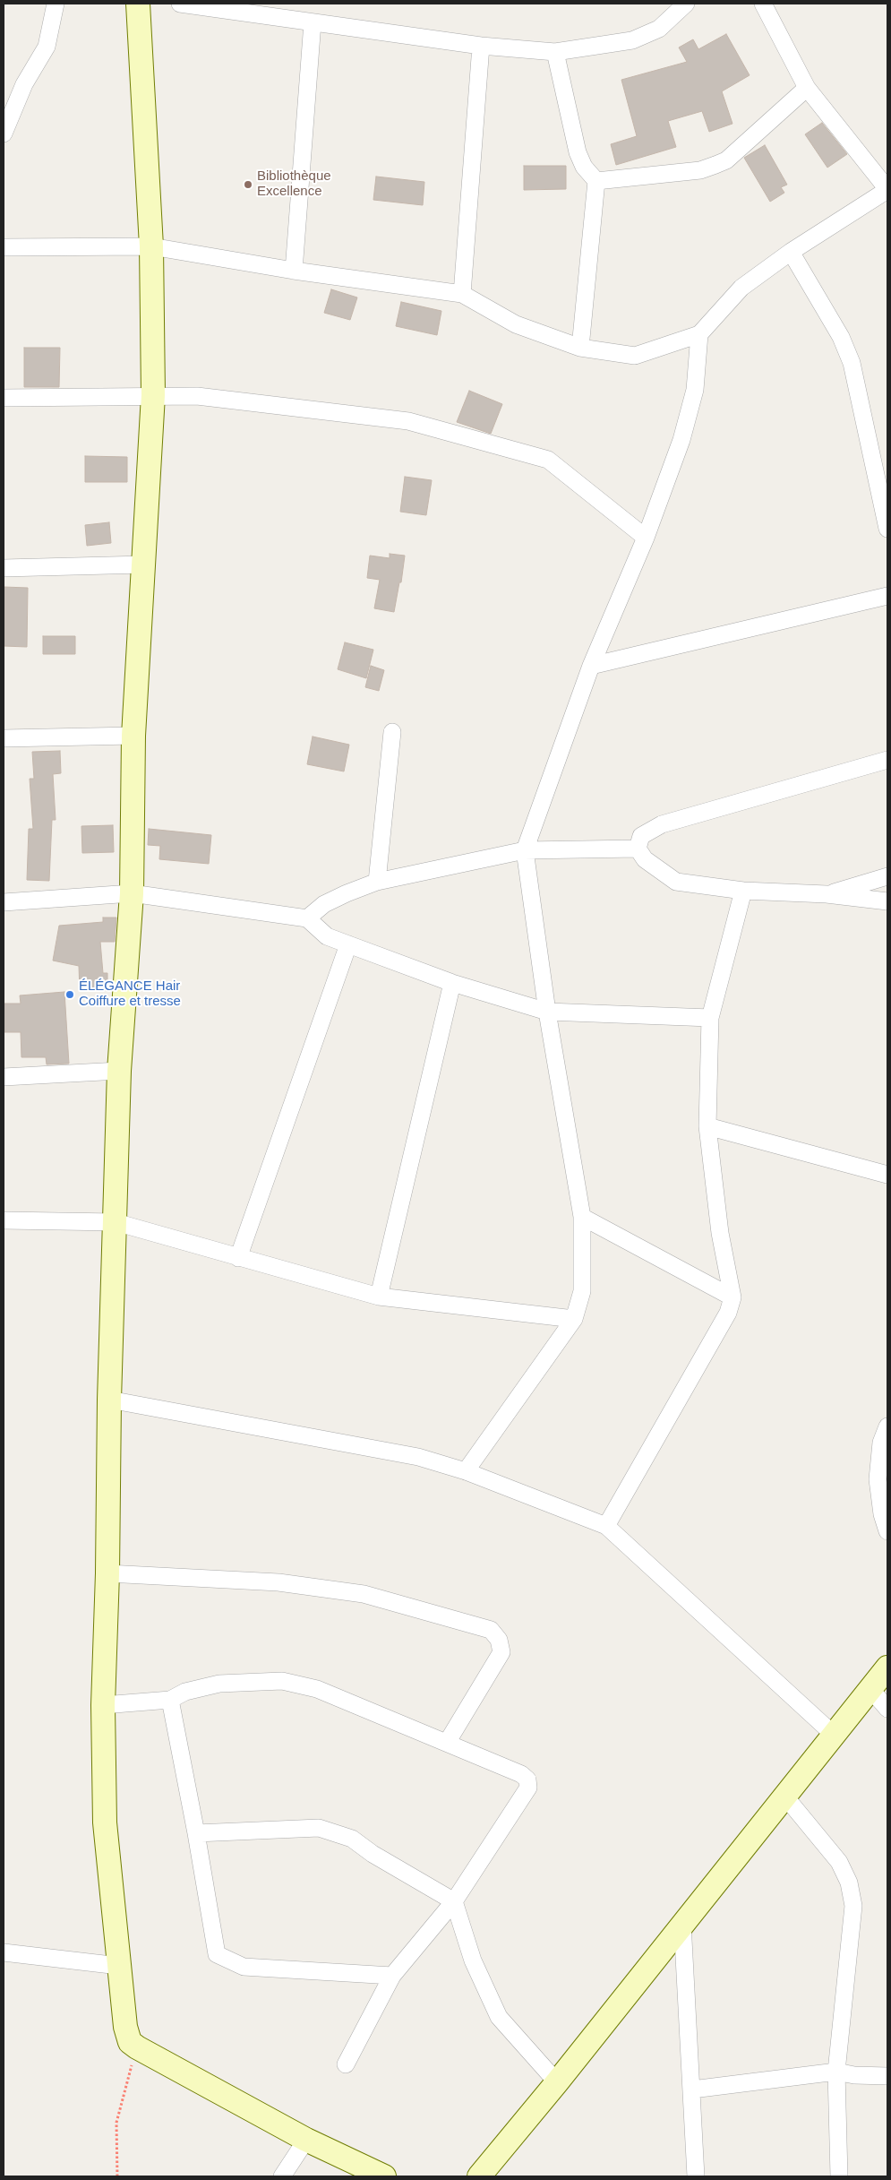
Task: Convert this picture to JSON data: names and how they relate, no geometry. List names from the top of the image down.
{
  "places": ["Bibliothèque Excellence", "ÉLÉGANCE Hair Coiffure et tresse"]
}
